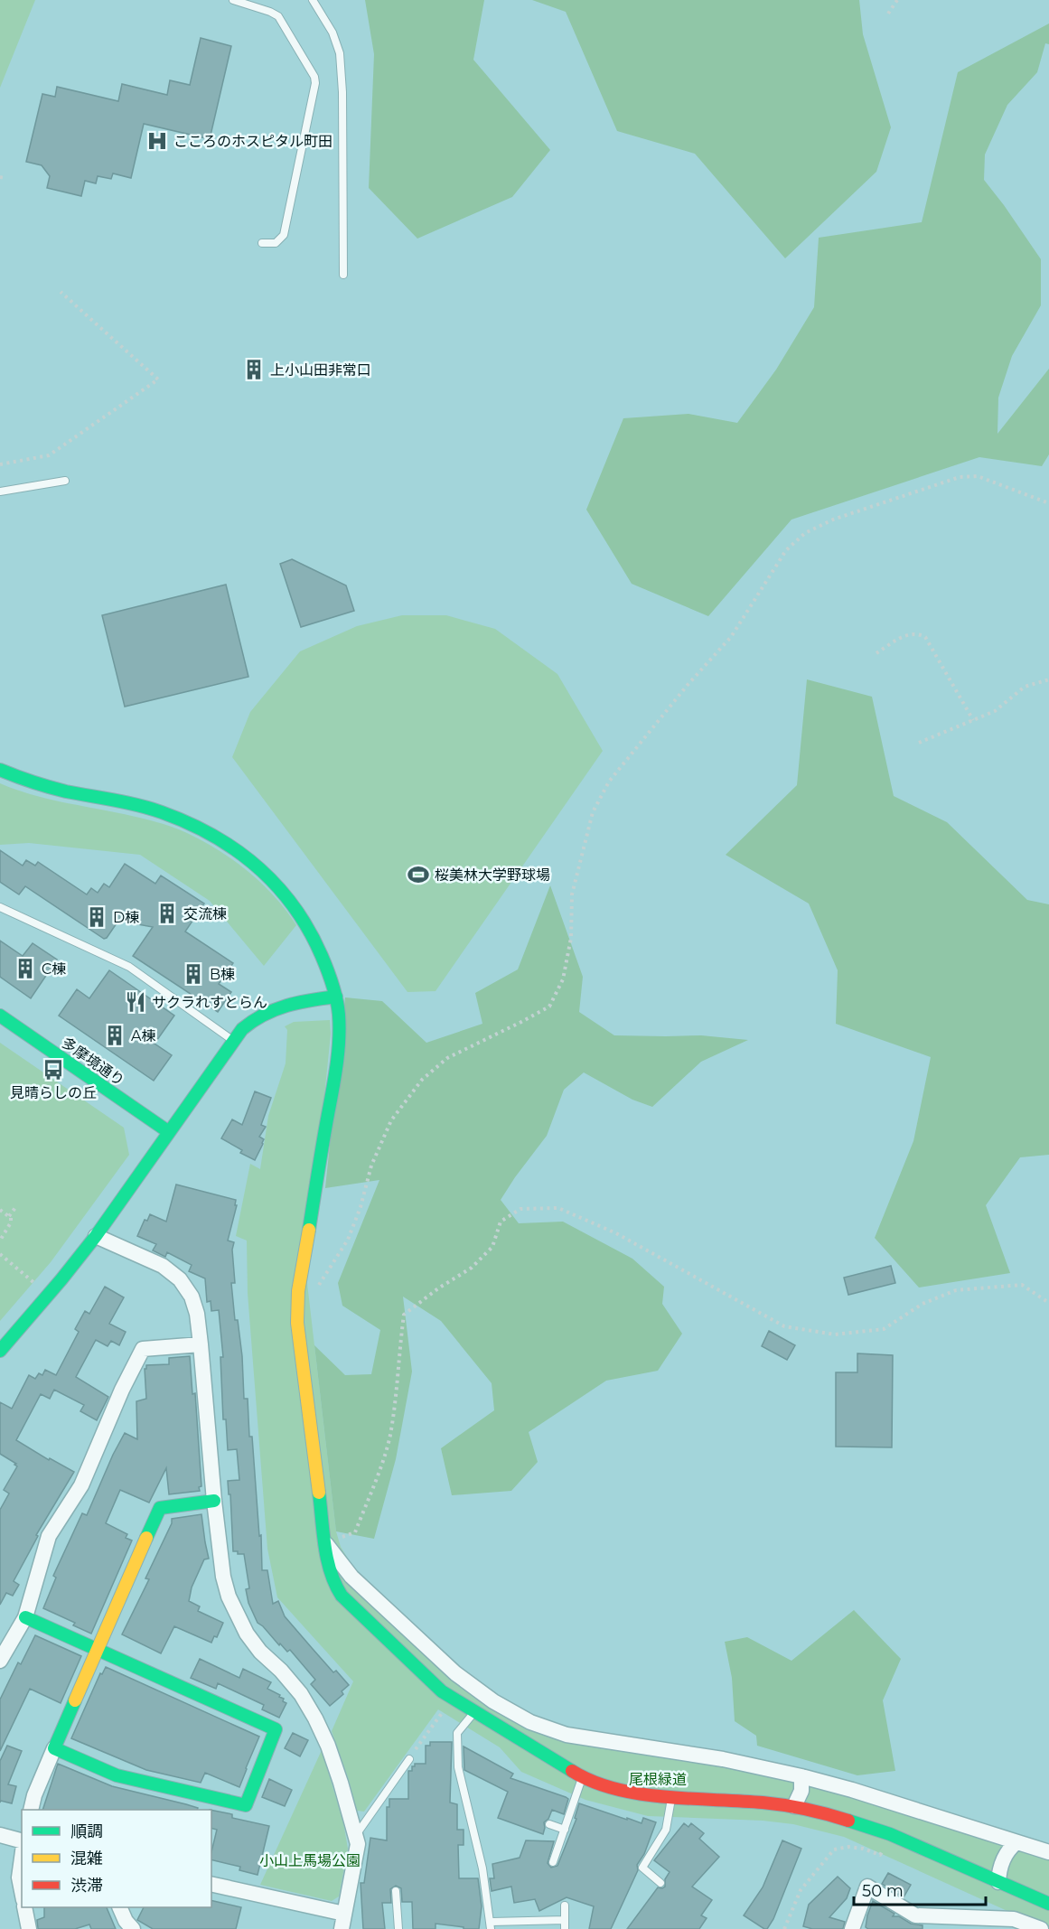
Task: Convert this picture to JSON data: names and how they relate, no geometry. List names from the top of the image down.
{
  "streets": {
    "street": ["多摩境通り"]
  },
  "parks": ["尾根緑道", "小山上馬場公園"],
  "places": {
    "hospital": ["こころのホスピタル町田"],
    "building": [
      "上小山田非常口",
      "交流棟",
      "D棟",
      "C棟",
      "B棟",
      "A棟"
    ],
    "sports": ["桜美林大学野球場"],
    "restaurant": ["サクラれすとらん"],
    "bus stop": ["見晴らしの丘"]
  },
  "legend": ["順調", "混雑", "渋滞"],
  "scale_bar": "50 m"
}
